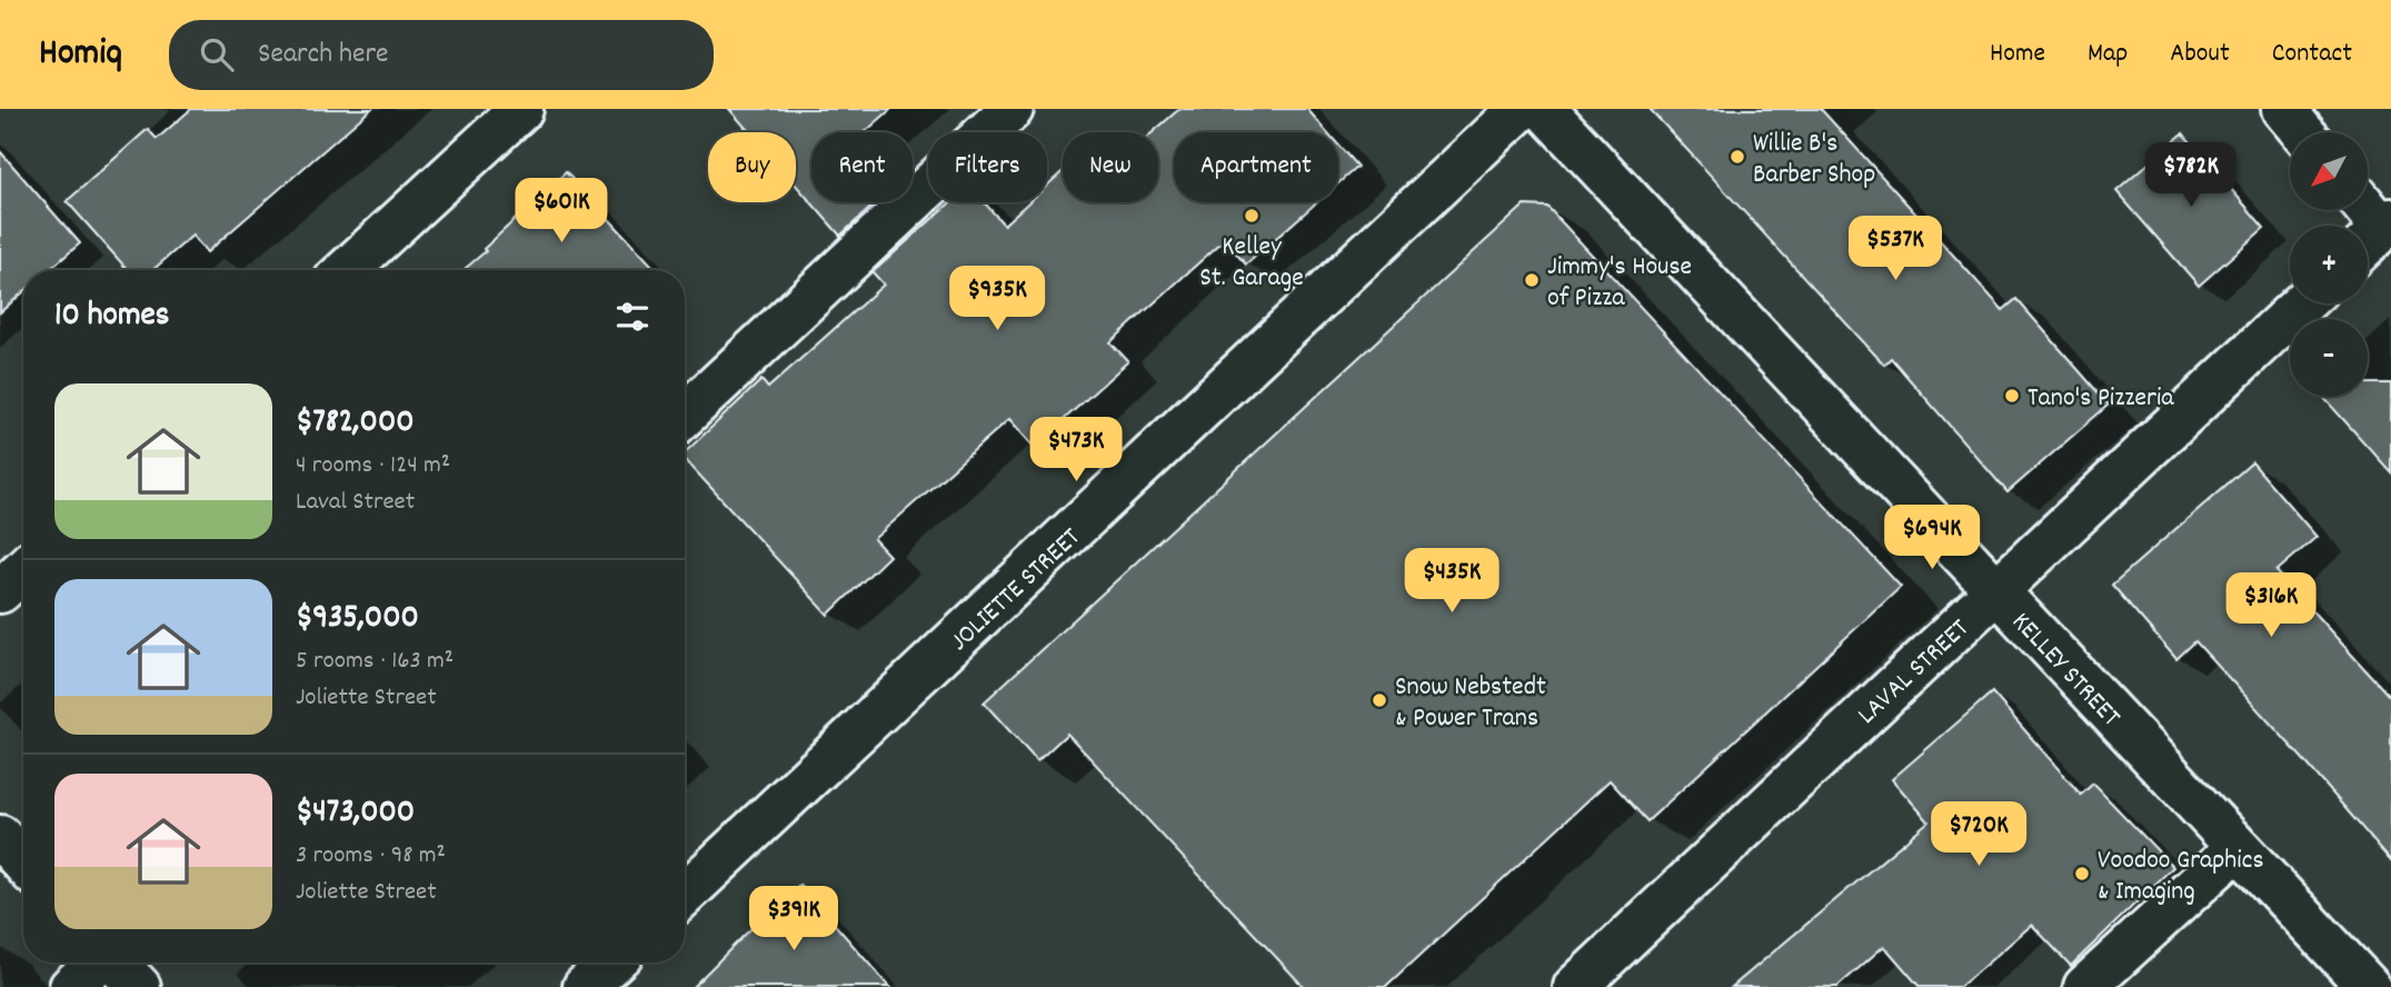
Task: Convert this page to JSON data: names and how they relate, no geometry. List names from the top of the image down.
{
  "streets": {
    "street": ["JOLIETTE STREET", "KELLEY STREET", "LAVAL STREET"]
  },
  "crossings": [
    ["KELLEY STREET", "LAVAL STREET"]
  ],
  "places": [
    "Willie B's Barber Shop",
    "Kelley St. Garage",
    "Jimmy's House of Pizza",
    "Tano's Pizzeria",
    "Snow Nebstedt & Power Trans",
    "Voodoo Graphics & Imaging"
  ],
  "north": "bottom left",
  "page": {
    "header": "Homiq",
    "search": "Search here",
    "nav": [
      "Home",
      "Map",
      "About",
      "Contact"
    ],
    "map_buttons": ["+", "−"],
    "chip": [
      "Buy",
      "Rent",
      "Filters",
      "New",
      "Apartment"
    ],
    "price": [
      "$782K",
      "$601K",
      "$537K",
      "$935K",
      "$473K",
      "$694K",
      "$435K",
      "$316K",
      "$720K",
      "$391K"
    ],
    "heading": "10 homes",
    "list": [
      {
        "name": "$782,000",
        "note": "4 rooms · 124 m² · Laval Street"
      },
      {
        "name": "$935,000",
        "note": "5 rooms · 163 m² · Joliette Street"
      },
      {
        "name": "$473,000",
        "note": "3 rooms · 98 m² · Joliette Street"
      }
    ]
  }
}
